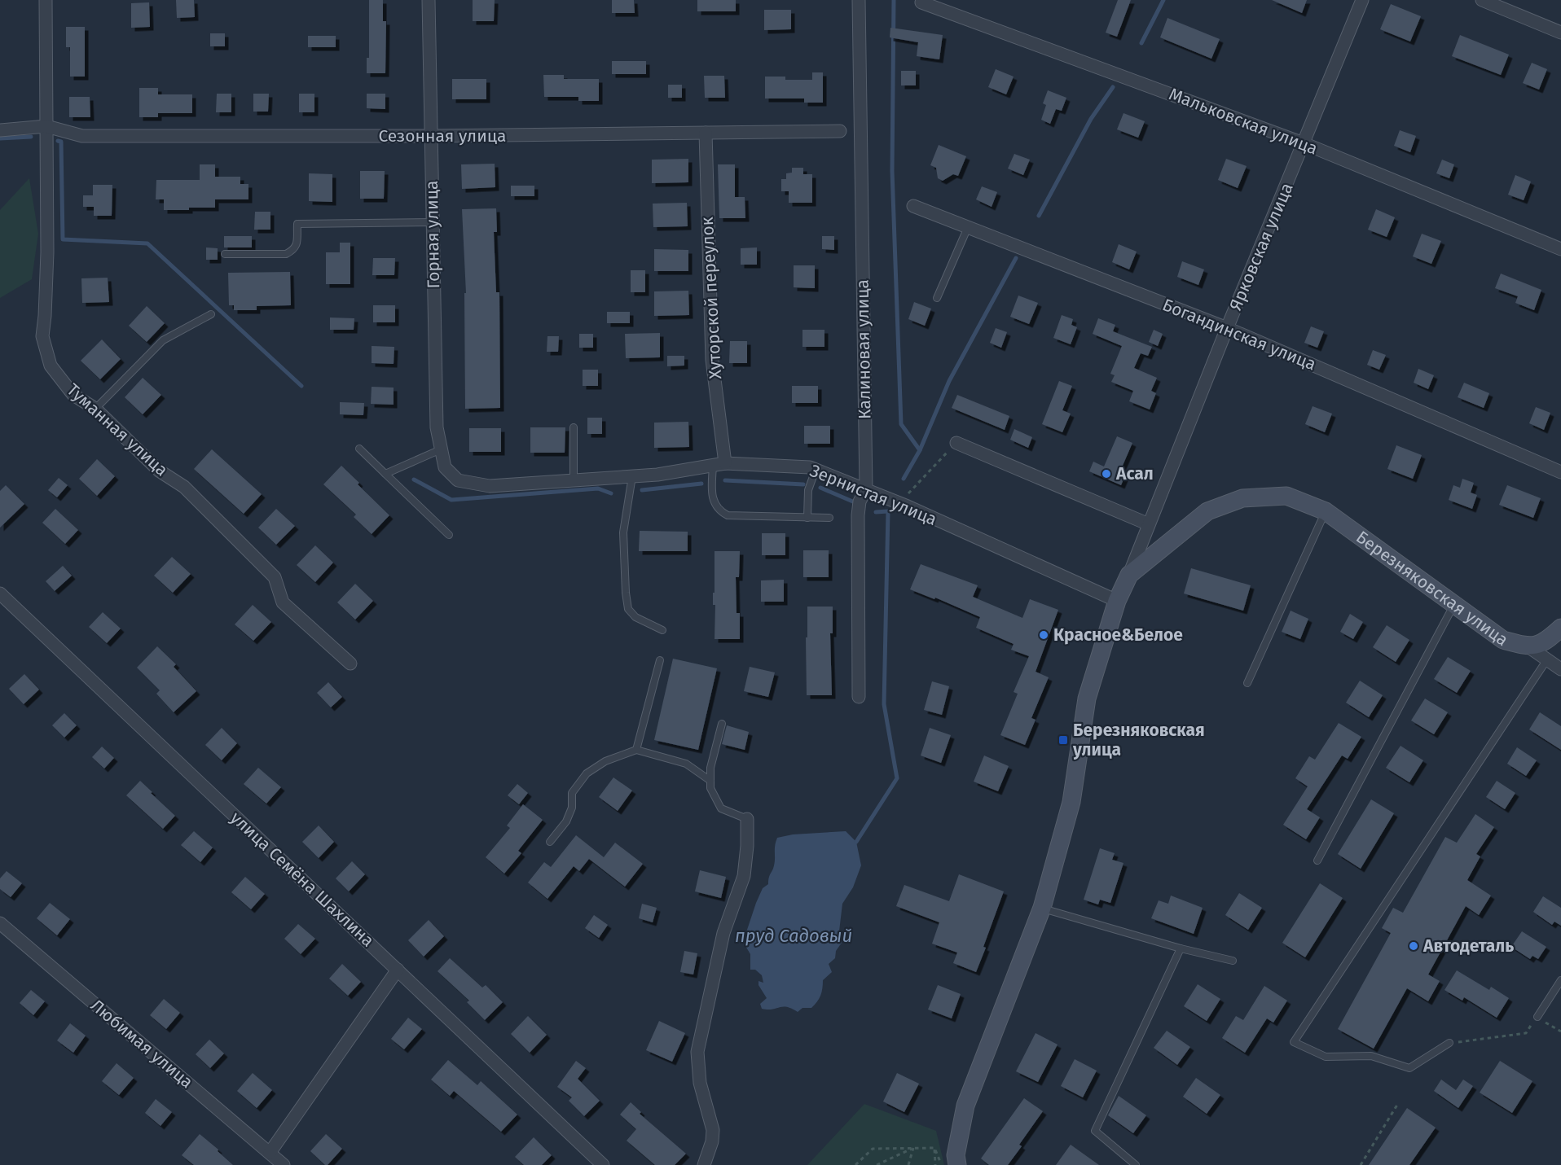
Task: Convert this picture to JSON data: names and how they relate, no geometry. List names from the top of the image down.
{
  "streets": {
    "street": [
      "Мальковская улица",
      "Сезонная улица",
      "Горная улица",
      "Ярковская улица",
      "Хуторской переулок",
      "Богандинская улица",
      "Калиновая улица",
      "Туманная улица",
      "Зернистая улица",
      "Березняковская улица",
      "улица Семёна Шахлина",
      "Любимая улица"
    ]
  },
  "crossings": [
    ["Мальковская улица", "Ярковская улица"],
    ["Сезонная улица", "Горная улица"],
    ["Сезонная улица", "Хуторской переулок"],
    ["Сезонная улица", "Туманная улица"],
    ["Горная улица", "Зернистая улица"],
    ["Ярковская улица", "Богандинская улица"],
    ["Ярковская улица", "Березняковская улица"],
    ["Хуторской переулок", "Зернистая улица"],
    ["Калиновая улица", "Зернистая улица"],
    ["Зернистая улица", "Березняковская улица"]
  ],
  "water": ["пруд Садовый"],
  "places": {
    "other": ["Асал", "Красное&Белое", "Автодеталь"],
    "transit": ["Березняковская улица"]
  }
}
